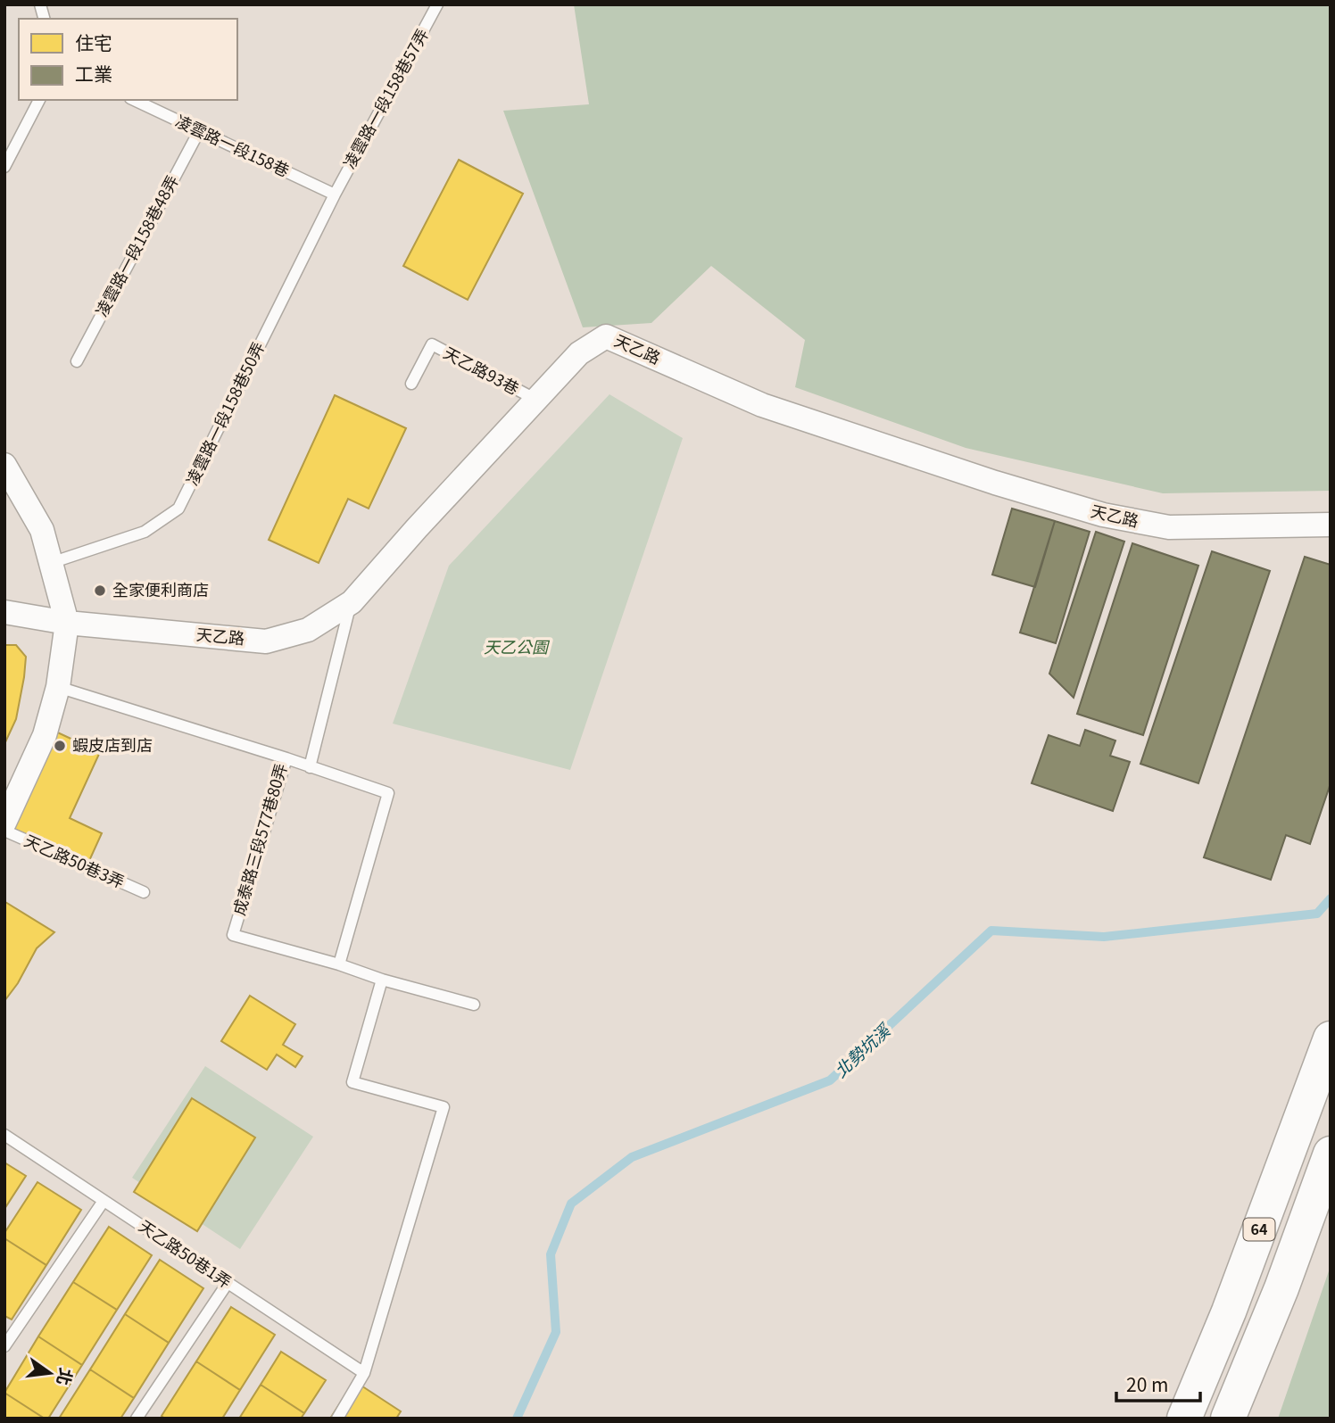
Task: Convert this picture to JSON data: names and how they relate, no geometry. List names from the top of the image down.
{
  "streets": {
    "highway": ["64"],
    "street": ["天乙路"],
    "lane": [
      "凌雲路一段158巷57弄",
      "凌雲路一段158巷",
      "凌雲路一段158巷48弄",
      "天乙路93巷",
      "凌雲路一段158巷50弄",
      "成泰路三段577巷80弄",
      "天乙路50巷3弄",
      "天乙路50巷1弄"
    ]
  },
  "crossings": [
    ["凌雲路一段158巷57弄", "凌雲路一段158巷"],
    ["凌雲路一段158巷57弄", "凌雲路一段158巷50弄"],
    ["凌雲路一段158巷", "凌雲路一段158巷48弄"],
    ["凌雲路一段158巷", "凌雲路一段158巷50弄"],
    ["天乙路", "天乙路93巷"],
    ["天乙路", "成泰路三段577巷80弄"]
  ],
  "water": ["北勢坑溪"],
  "parks": ["天乙公園"],
  "places": ["全家便利商店", "蝦皮店到店"],
  "legend": ["住宅", "工業"],
  "scale_bar": "20 m",
  "north": "right"
}
